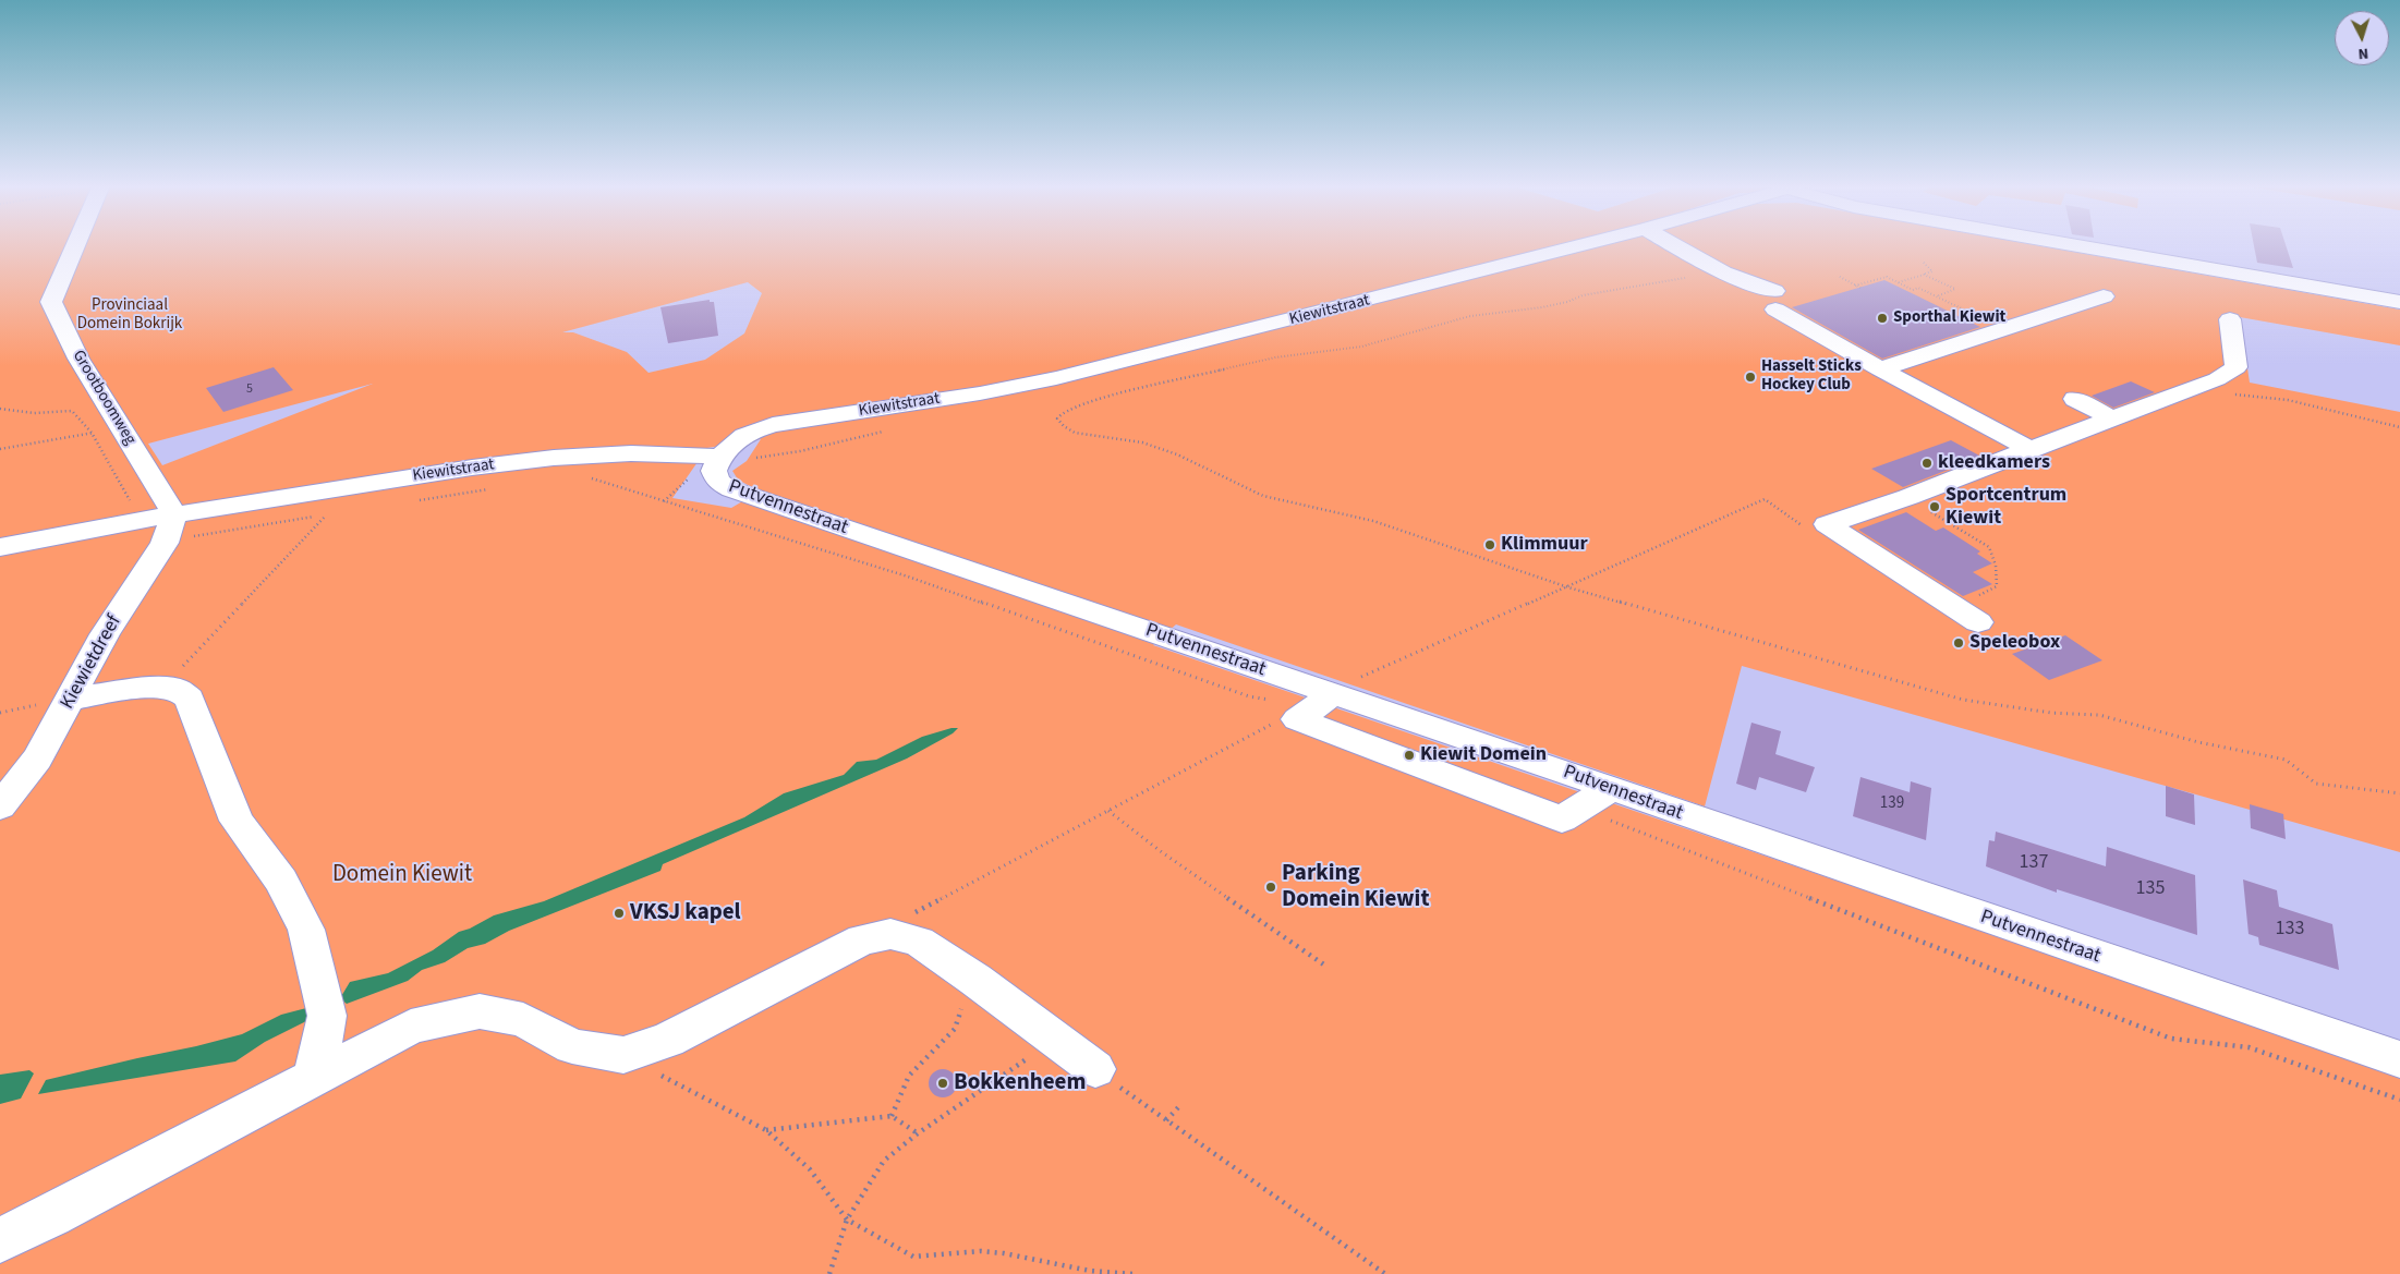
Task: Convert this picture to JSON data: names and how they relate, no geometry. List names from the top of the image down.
{
  "streets": {
    "street": [
      "Kiewitstraat",
      "Grootboomweg",
      "Putvennestraat",
      "Kiewietdreef"
    ]
  },
  "crossings": [
    ["Kiewitstraat", "Grootboomweg"],
    ["Kiewitstraat", "Putvennestraat"],
    ["Kiewitstraat", "Kiewietdreef"],
    ["Grootboomweg", "Kiewietdreef"]
  ],
  "parks": ["Provinciaal Domein Bokrijk", "Domein Kiewit"],
  "places": [
    "Sporthal Kiewit",
    "Hasselt Sticks Hockey Club",
    "kleedkamers",
    "Sportcentrum Kiewit",
    "Klimmuur",
    "Speleobox",
    "Kiewit Domein",
    "Parking Domein Kiewit",
    "VKSJ kapel",
    "Bokkenheem"
  ],
  "house_numbers": [
    "5",
    "139",
    "137",
    "135",
    "133"
  ],
  "north": "bottom"
}
